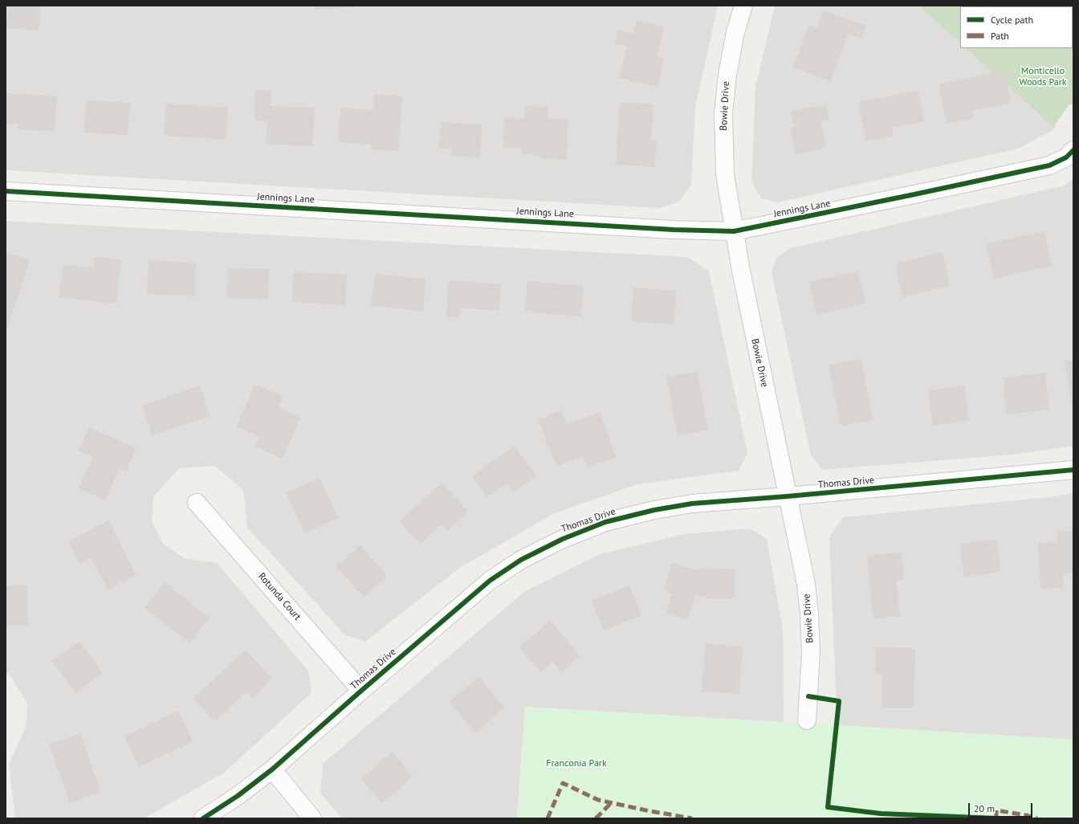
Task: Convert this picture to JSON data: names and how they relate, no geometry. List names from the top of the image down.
{
  "streets": {
    "street": [
      "Bowie Drive",
      "Jennings Lane",
      "Thomas Drive",
      "Rotunda Court"
    ]
  },
  "crossings": [
    ["Bowie Drive", "Jennings Lane"],
    ["Bowie Drive", "Thomas Drive"],
    ["Thomas Drive", "Rotunda Court"]
  ],
  "parks": ["Monticello Woods Park", "Franconia Park"],
  "legend": ["Cycle path", "Path"],
  "scale_bar": "20 m"
}
